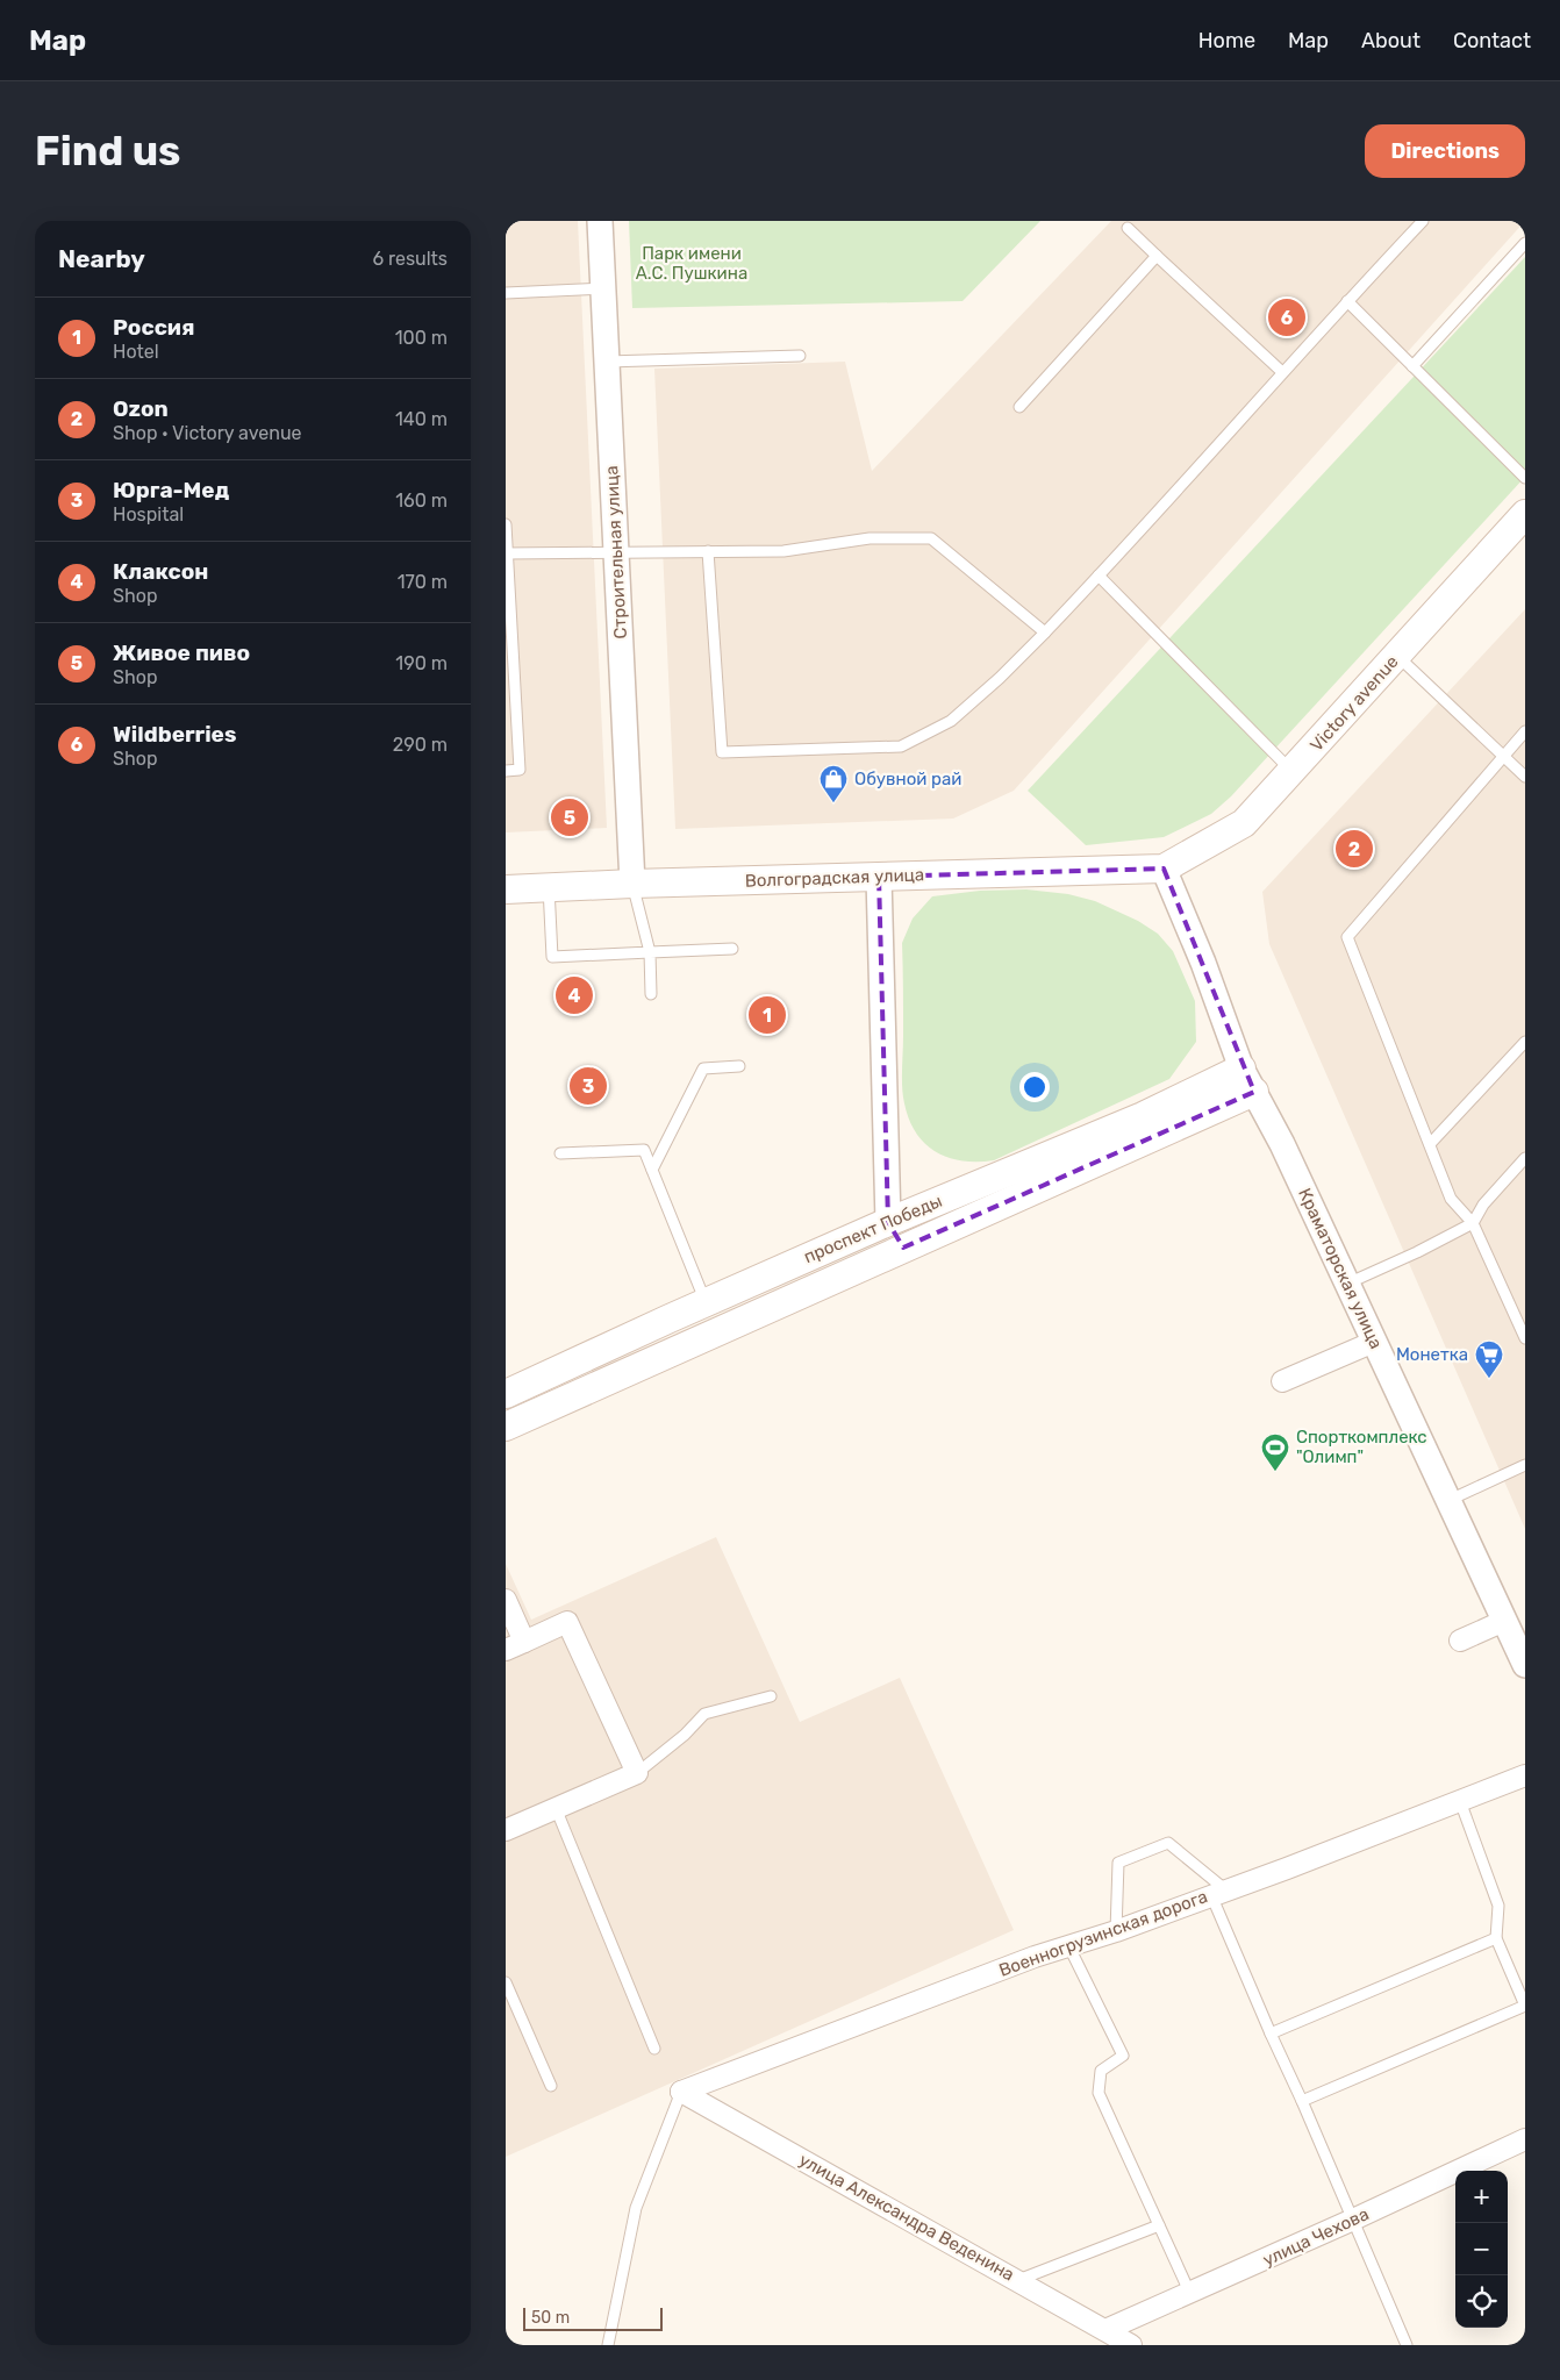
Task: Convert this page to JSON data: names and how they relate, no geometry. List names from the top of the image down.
{
  "streets": {
    "main road": ["Victory avenue", "Волгоградская улица", "проспект Победы"],
    "street": [
      "Строительная улица",
      "Краматорская улица",
      "Военногрузинская дорога",
      "улица Александра Веденина",
      "улица Чехова"
    ]
  },
  "crossings": [
    ["Строительная улица", "Волгоградская улица"],
    ["Victory avenue", "Волгоградская улица"],
    ["Victory avenue", "Краматорская улица"],
    ["Волгоградская улица", "Краматорская улица"],
    ["проспект Победы", "Краматорская улица"],
    ["Военногрузинская дорога", "улица Александра Веденина"],
    ["улица Александра Веденина", "улица Чехова"]
  ],
  "parks": ["Парк имени А.С. Пушкина"],
  "places": {
    "shop": ["Обувной рай"],
    "supermarket": ["Монетка"],
    "sports": ["Спорткомплекс \"Олимп\""]
  },
  "scale_bar": "50 m",
  "page": {
    "header": "Map",
    "nav": [
      "Home",
      "Map",
      "About",
      "Contact"
    ],
    "buttons": "Directions",
    "title": "Find us",
    "heading": ["Nearby", "6 results"],
    "list": [
      {
        "mark": "1",
        "name": "Россия",
        "note": "Hotel",
        "value": "100 m"
      },
      {
        "mark": "2",
        "name": "Ozon",
        "note": "Shop · Victory avenue",
        "value": "140 m"
      },
      {
        "mark": "3",
        "name": "Юрга-Мед",
        "note": "Hospital",
        "value": "160 m"
      },
      {
        "mark": "4",
        "name": "Клаксон",
        "note": "Shop",
        "value": "170 m"
      },
      {
        "mark": "5",
        "name": "Живое пиво",
        "note": "Shop",
        "value": "190 m"
      },
      {
        "mark": "6",
        "name": "Wildberries",
        "note": "Shop",
        "value": "290 m"
      }
    ],
    "pins": [
      "6",
      "5",
      "2",
      "4",
      "1",
      "3"
    ],
    "map_buttons": ["+", "−"],
    "scale": "50 m"
  }
}
